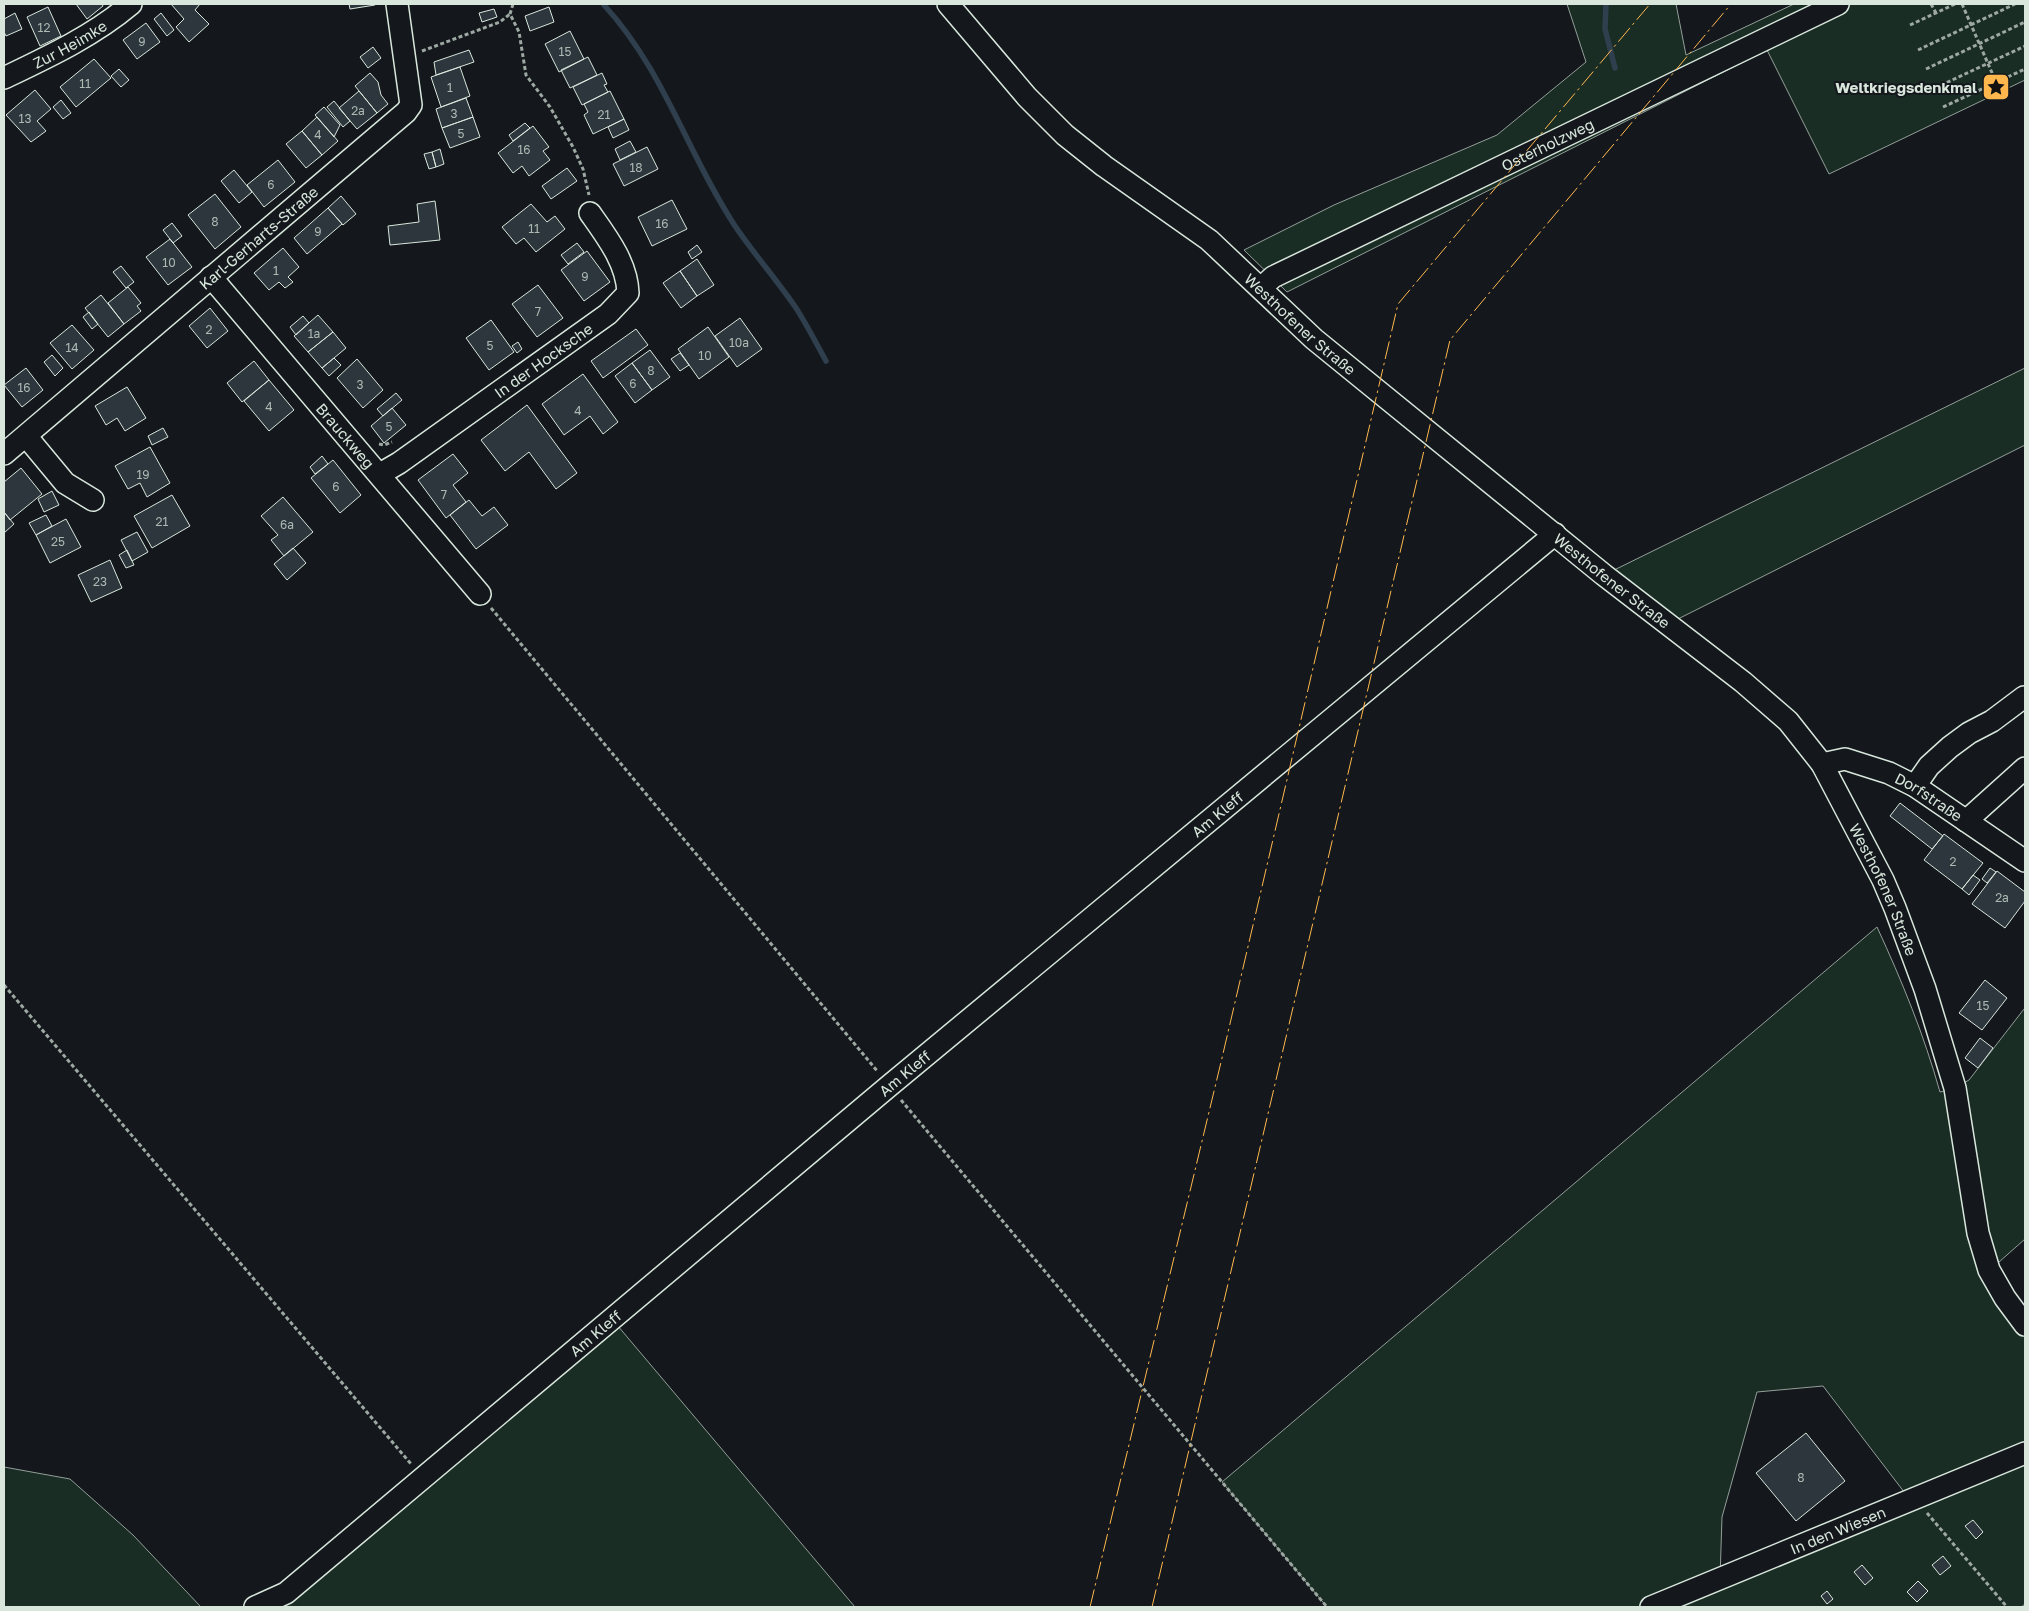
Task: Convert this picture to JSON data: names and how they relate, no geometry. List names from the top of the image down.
{
  "streets": {
    "street": [
      "Zur Heimke",
      "Osterholzweg",
      "Karl-Gerharts-Straße",
      "Westhofener Straße",
      "In der Hocksche",
      "Brauckweg",
      "Dorfstraße",
      "Am Kleff",
      "In den Wiesen"
    ]
  },
  "crossings": [
    ["Osterholzweg", "Westhofener Straße"],
    ["Karl-Gerharts-Straße", "Brauckweg"],
    ["Westhofener Straße", "Dorfstraße"],
    ["Westhofener Straße", "Am Kleff"],
    ["In der Hocksche", "Brauckweg"]
  ],
  "places": {
    "place": ["Weltkriegsdenkmal"]
  },
  "house_numbers": [
    "12",
    "9",
    "15",
    "11",
    "1",
    "2a",
    "3",
    "21",
    "13",
    "5",
    "4",
    "16",
    "18",
    "6",
    "8",
    "16",
    "11",
    "9",
    "10",
    "1",
    "9",
    "7",
    "2",
    "1a",
    "10a",
    "5",
    "14",
    "10",
    "8",
    "6",
    "3",
    "16",
    "4",
    "4",
    "5",
    "19",
    "6",
    "7",
    "21",
    "6a",
    "25",
    "23",
    "2",
    "2a",
    "15",
    "8"
  ]
}
